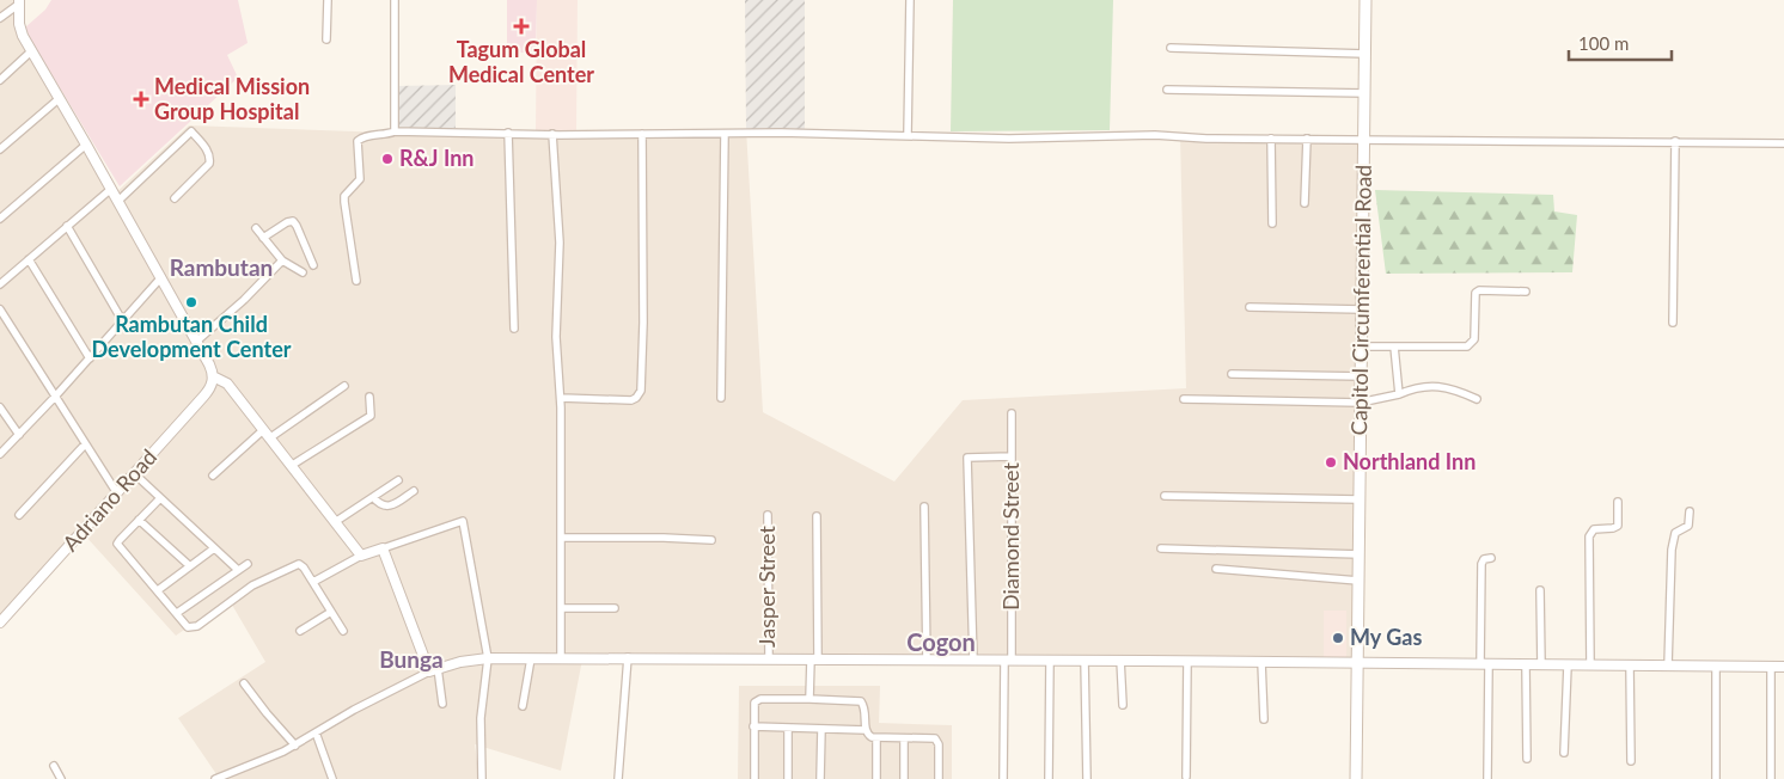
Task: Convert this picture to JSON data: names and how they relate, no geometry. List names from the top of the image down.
{
  "streets": {
    "main road": ["Capitol Circumferential Road"],
    "street": ["Adriano Road", "Diamond Street", "Jasper Street"]
  },
  "districts": ["Rambutan", "Cogon", "Bunga"],
  "places": {
    "health": ["Tagum Global Medical Center", "Medical Mission Group Hospital"],
    "other": [
      "R&J Inn",
      "Rambutan Child Development Center",
      "Northland Inn",
      "My Gas"
    ]
  },
  "scale_bar": "100 m"
}
